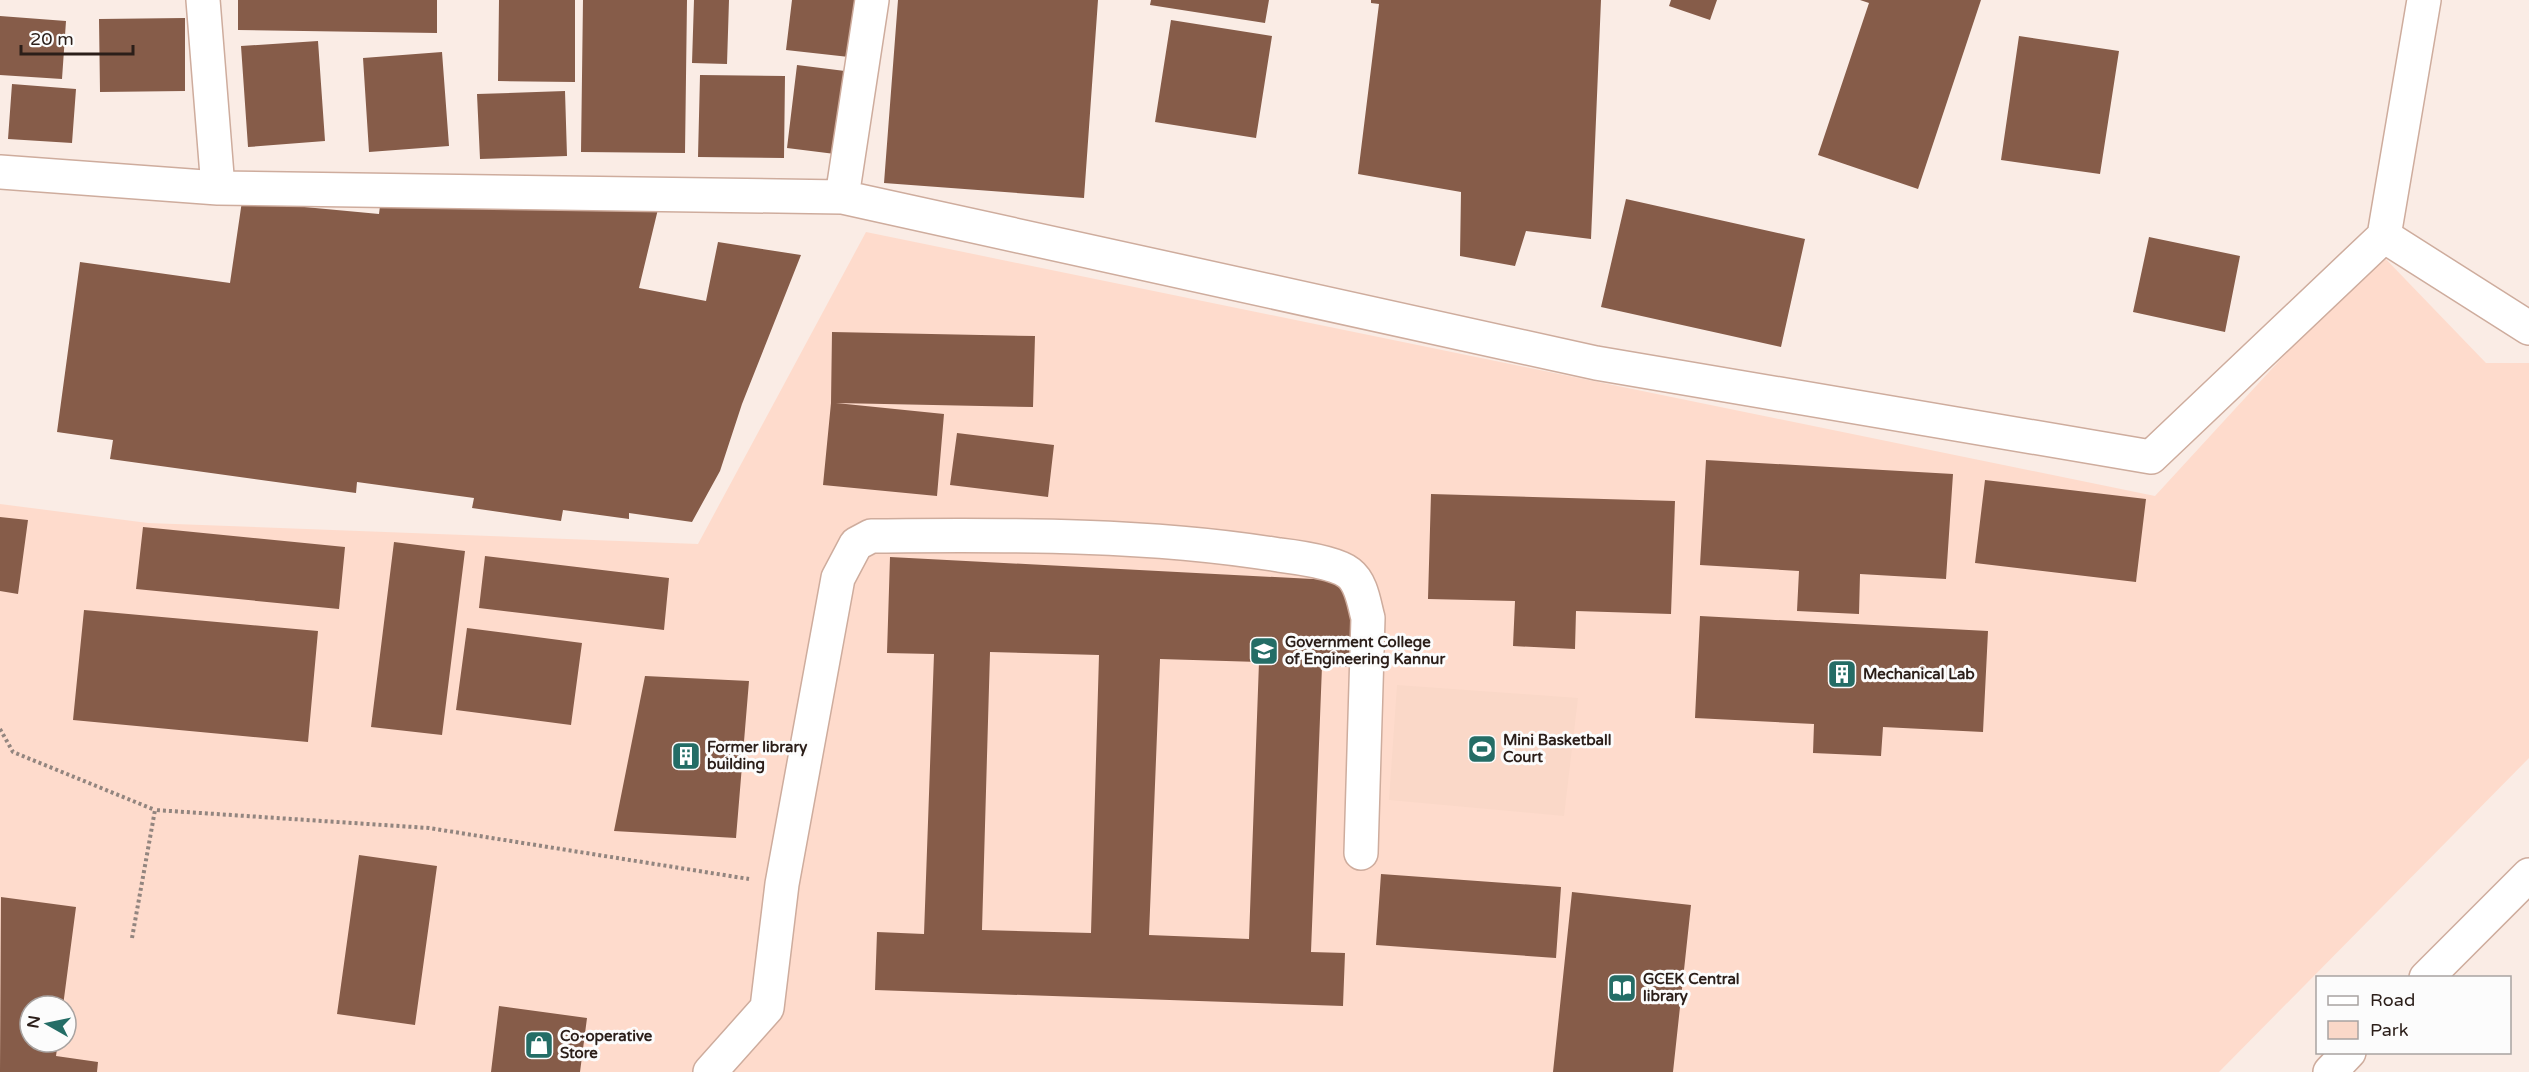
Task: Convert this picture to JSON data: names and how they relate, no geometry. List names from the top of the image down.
{
  "places": {
    "school or university": ["Government College of Engineering Kannur"],
    "building": ["Mechanical Lab", "Former library building"],
    "sports": ["Mini Basketball Court"],
    "library": ["GCEK Central library"],
    "shop": ["Co-operative Store"]
  },
  "legend": ["Road", "Park"],
  "scale_bar": "20 m",
  "north": "left"
}
